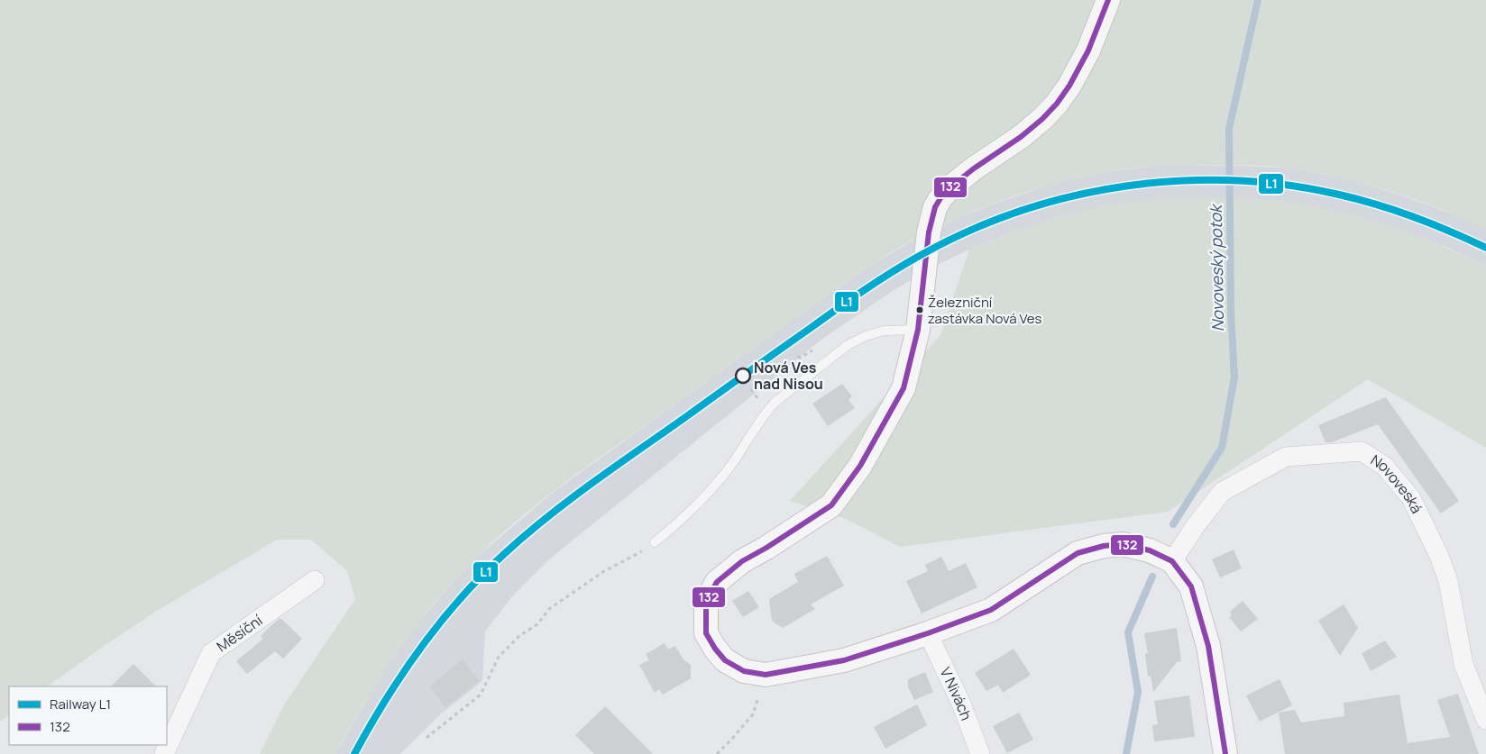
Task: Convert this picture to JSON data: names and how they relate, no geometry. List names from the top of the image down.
{
  "streets": {
    "street": ["Novoveská", "Měsíční", "V Nivách"]
  },
  "water": ["Novoveský potok"],
  "places": ["Železniční zastávka Nová Ves", "Nová Ves nad Nisou"],
  "lines": ["transit line 132", "rail line L1"],
  "legend": ["Railway L1", "132"]
}
